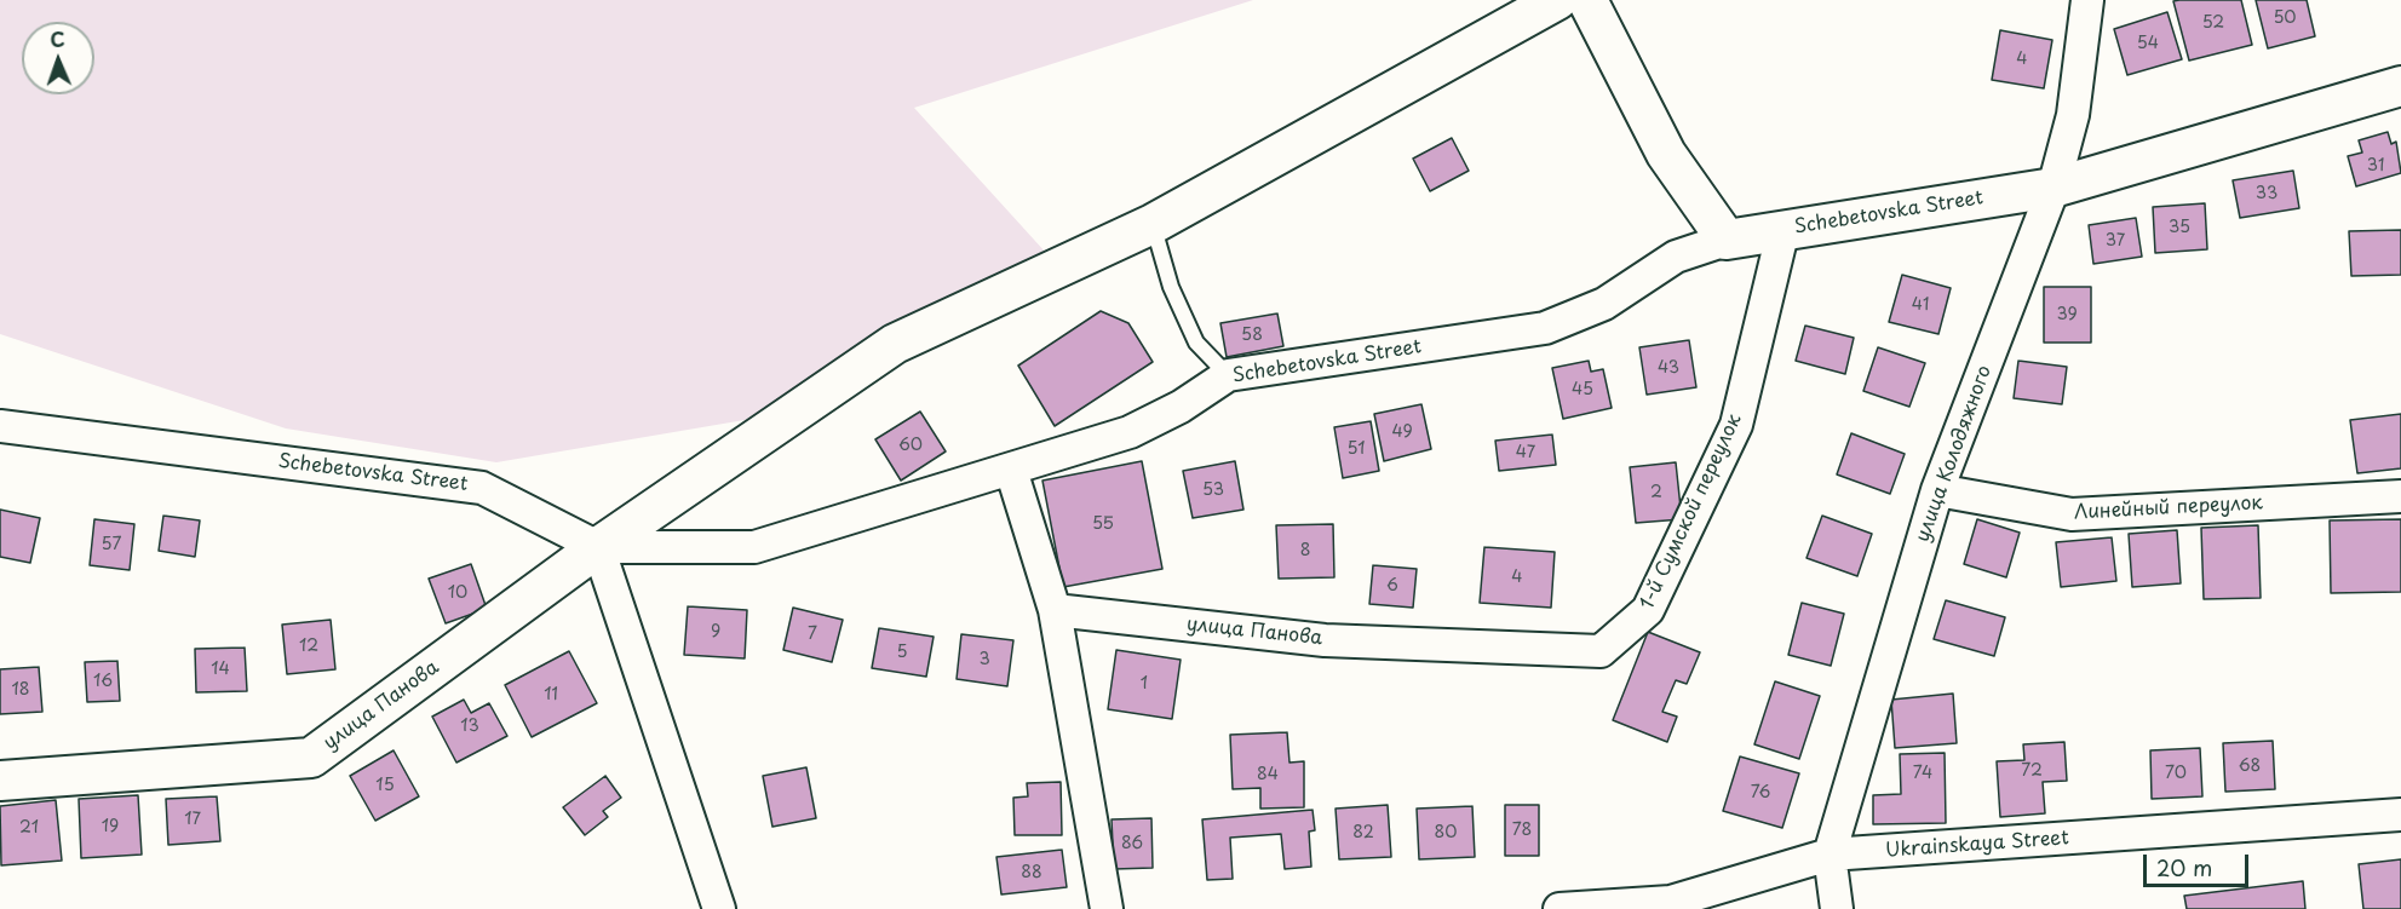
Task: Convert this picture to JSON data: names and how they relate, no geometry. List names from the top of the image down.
{
  "streets": {
    "street": [
      "Schebetovska Street",
      "улица Колодяжного",
      "Линейный переулок",
      "1-й Сумской переулок",
      "улица Панова",
      "Ukrainskaya Street"
    ]
  },
  "crossings": [
    ["Schebetovska Street", "улица Колодяжного"],
    ["Schebetovska Street", "1-й Сумской переулок"],
    ["Schebetovska Street", "улица Панова"],
    ["улица Колодяжного", "Линейный переулок"],
    ["улица Колодяжного", "Ukrainskaya Street"],
    ["1-й Сумской переулок", "улица Панова"]
  ],
  "house_numbers": [
    "50",
    "52",
    "54",
    "4",
    "31",
    "33",
    "35",
    "37",
    "41",
    "39",
    "58",
    "43",
    "45",
    "49",
    "60",
    "51",
    "47",
    "53",
    "2",
    "55",
    "57",
    "8",
    "4",
    "6",
    "10",
    "9",
    "7",
    "12",
    "5",
    "3",
    "14",
    "16",
    "1",
    "18",
    "11",
    "13",
    "68",
    "72",
    "74",
    "70",
    "84",
    "15",
    "76",
    "17",
    "19",
    "21",
    "78",
    "82",
    "80",
    "86",
    "88"
  ],
  "scale_bar": "20 m",
  "north": "top"
}
